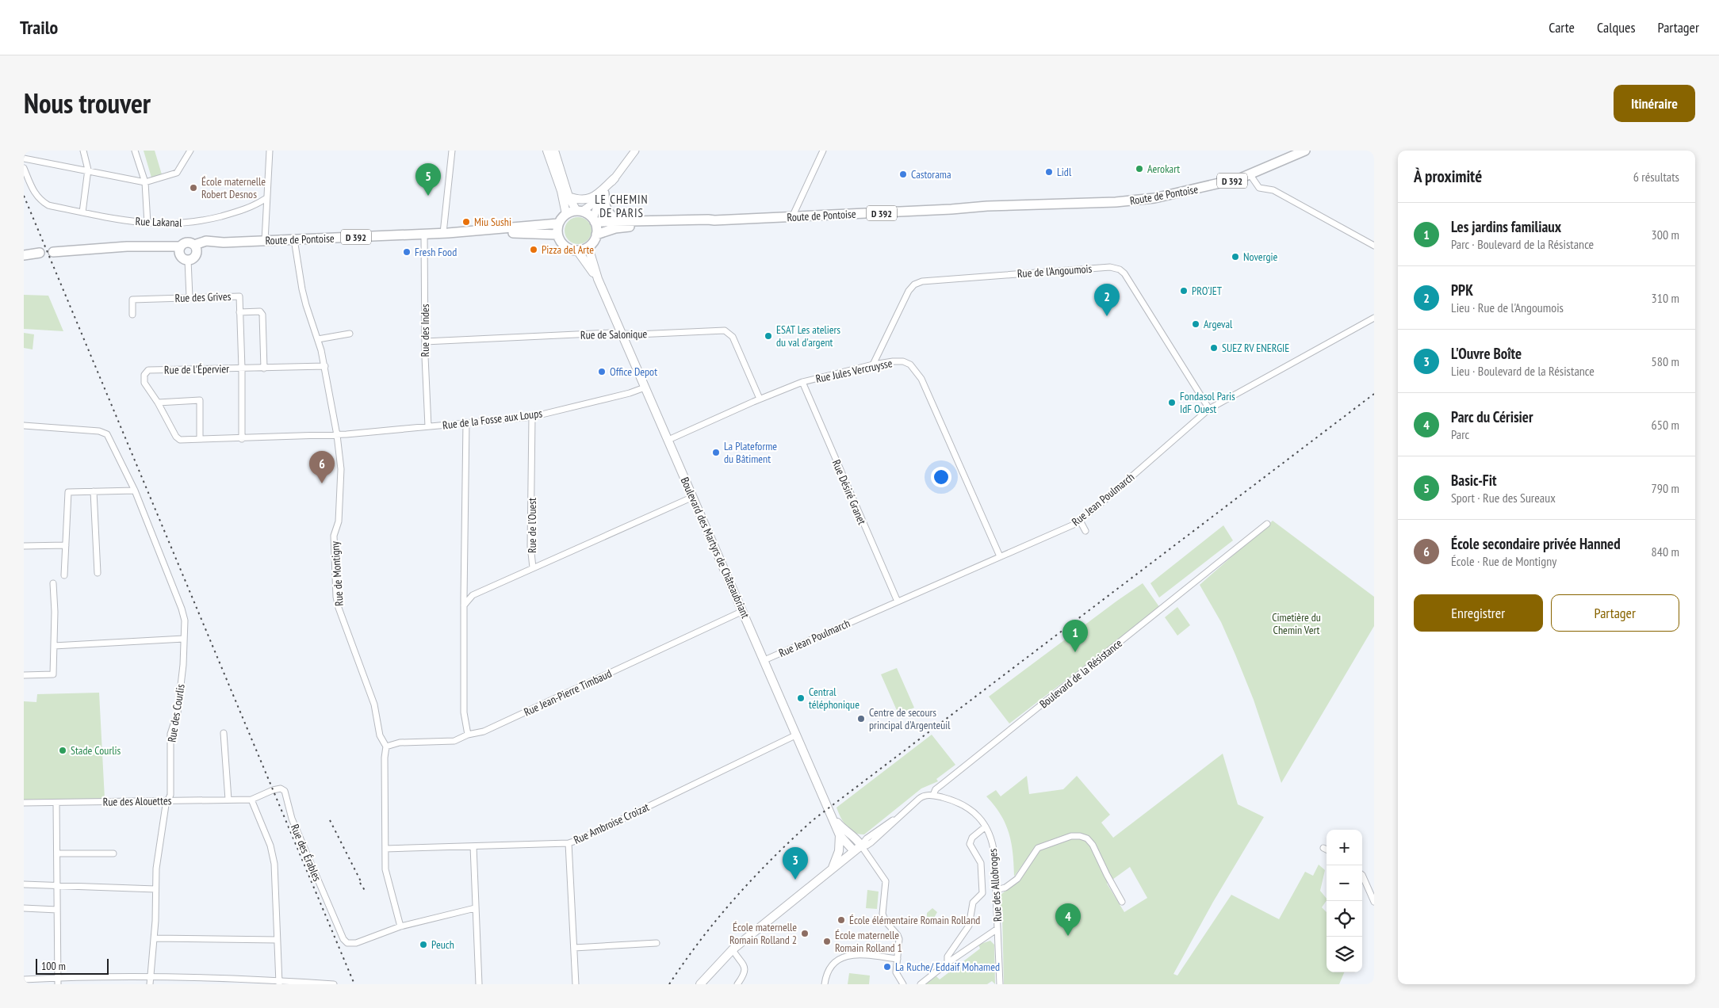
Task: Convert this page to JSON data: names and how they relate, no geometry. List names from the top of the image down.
{
  "streets": {
    "main road": [
      "D 392",
      "Route de Pontoise",
      "Boulevard des Martyrs de Châteaubriant",
      "Boulevard de la Résistance"
    ],
    "street": [
      "Rue Lakanal",
      "Rue de l'Angoumois",
      "Rue des Grives",
      "Rue des Indes",
      "Rue de Salonique",
      "Rue de l'Épervier",
      "Rue Jules Vercruysse",
      "Rue de la Fosse aux Loups",
      "Rue Désiré Granet",
      "Rue Jean Poulmarch",
      "Rue de l'Ouest",
      "Rue de Montigny",
      "Rue Jean-Pierre Timbaud",
      "Rue des Courlis",
      "Rue des Alouettes",
      "Rue Ambroise Croizat",
      "Rue des Érables",
      "Rue des Allobroges"
    ]
  },
  "crossings": [
    ["Route de Pontoise", "Rue des Indes"],
    ["Route de Pontoise", "Boulevard des Martyrs de Châteaubriant"],
    ["Route de Pontoise", "Rue de Montigny"],
    ["Rue de l'Angoumois", "Rue Jules Vercruysse"],
    ["Rue de l'Angoumois", "Rue Jean Poulmarch"],
    ["Rue des Grives", "Rue de l'Épervier"],
    ["Rue des Grives", "Rue de la Fosse aux Loups"],
    ["Rue des Indes", "Rue de Salonique"],
    ["Rue des Indes", "Rue de la Fosse aux Loups"],
    ["Rue de Salonique", "Rue Jules Vercruysse"],
    ["Rue de Salonique", "Boulevard des Martyrs de Châteaubriant"],
    ["Rue de l'Épervier", "Rue de la Fosse aux Loups"],
    ["Rue de l'Épervier", "Rue de Montigny"],
    ["Rue Jules Vercruysse", "Rue Désiré Granet"],
    ["Rue Jules Vercruysse", "Rue Jean Poulmarch"],
    ["Rue Jules Vercruysse", "Boulevard des Martyrs de Châteaubriant"],
    ["Rue de la Fosse aux Loups", "Rue de l'Ouest"],
    ["Rue de la Fosse aux Loups", "Boulevard des Martyrs de Châteaubriant"],
    ["Rue de la Fosse aux Loups", "Rue de Montigny"],
    ["Rue Désiré Granet", "Rue Jean Poulmarch"],
    ["Rue Jean Poulmarch", "Boulevard des Martyrs de Châteaubriant"],
    ["Boulevard des Martyrs de Châteaubriant", "Boulevard de la Résistance"],
    ["Boulevard des Martyrs de Châteaubriant", "Rue Jean-Pierre Timbaud"],
    ["Boulevard des Martyrs de Châteaubriant", "Rue Ambroise Croizat"],
    ["Rue de Montigny", "Rue Jean-Pierre Timbaud"],
    ["Rue de Montigny", "Rue Ambroise Croizat"],
    ["Rue de Montigny", "Rue des Érables"],
    ["Boulevard de la Résistance", "Rue des Allobroges"],
    ["Rue des Courlis", "Rue des Alouettes"],
    ["Rue des Alouettes", "Rue des Érables"]
  ],
  "districts": ["LE CHEMIN DE PARIS"],
  "parks": ["Cimetière du Chemin Vert"],
  "places": [
    "Aerokart",
    "Lidl",
    "Castorama",
    "École maternelle Robert Desnos",
    "Miu Sushi",
    "Pizza del Arte",
    "Fresh Food",
    "Novergie",
    "PRO'JET",
    "Argeval",
    "ESAT Les ateliers du val d'argent",
    "SUEZ RV ENERGIE",
    "Office Depot",
    "Fondasol Paris IdF Ouest",
    "La Plateforme du Bâtiment",
    "Central téléphonique",
    "Centre de secours principal d'Argenteuil",
    "Stade Courlis",
    "École élémentaire Romain Rolland",
    "École maternelle Romain Rolland 2",
    "École maternelle Romain Rolland 1",
    "Peuch",
    "La Ruche/ Eddaif Mohamed"
  ],
  "scale_bar": "100 m",
  "page": {
    "header": "Trailo",
    "nav": ["Carte", "Calques", "Partager"],
    "title": "Nous trouver",
    "buttons": [
      "Itinéraire",
      ["Enregistrer", "Partager"]
    ],
    "heading": ["À proximité", "6 résultats"],
    "pins": [
      "5",
      "2",
      "6",
      "1",
      "3",
      "4"
    ],
    "list": [
      {
        "mark": "1",
        "name": "Les jardins familiaux",
        "note": "Parc · Boulevard de la Résistance",
        "value": "300 m"
      },
      {
        "mark": "2",
        "name": "PPK",
        "note": "Lieu · Rue de l'Angoumois",
        "value": "310 m"
      },
      {
        "mark": "3",
        "name": "L'Ouvre Boîte",
        "note": "Lieu · Boulevard de la Résistance",
        "value": "580 m"
      },
      {
        "mark": "4",
        "name": "Parc du Cérisier",
        "note": "Parc",
        "value": "650 m"
      },
      {
        "mark": "5",
        "name": "Basic-Fit",
        "note": "Sport · Rue des Sureaux",
        "value": "790 m"
      },
      {
        "mark": "6",
        "name": "École secondaire privée Hanned",
        "note": "École · Rue de Montigny",
        "value": "840 m"
      }
    ],
    "map_buttons": ["+", "−"],
    "scale": "100 m"
  }
}
